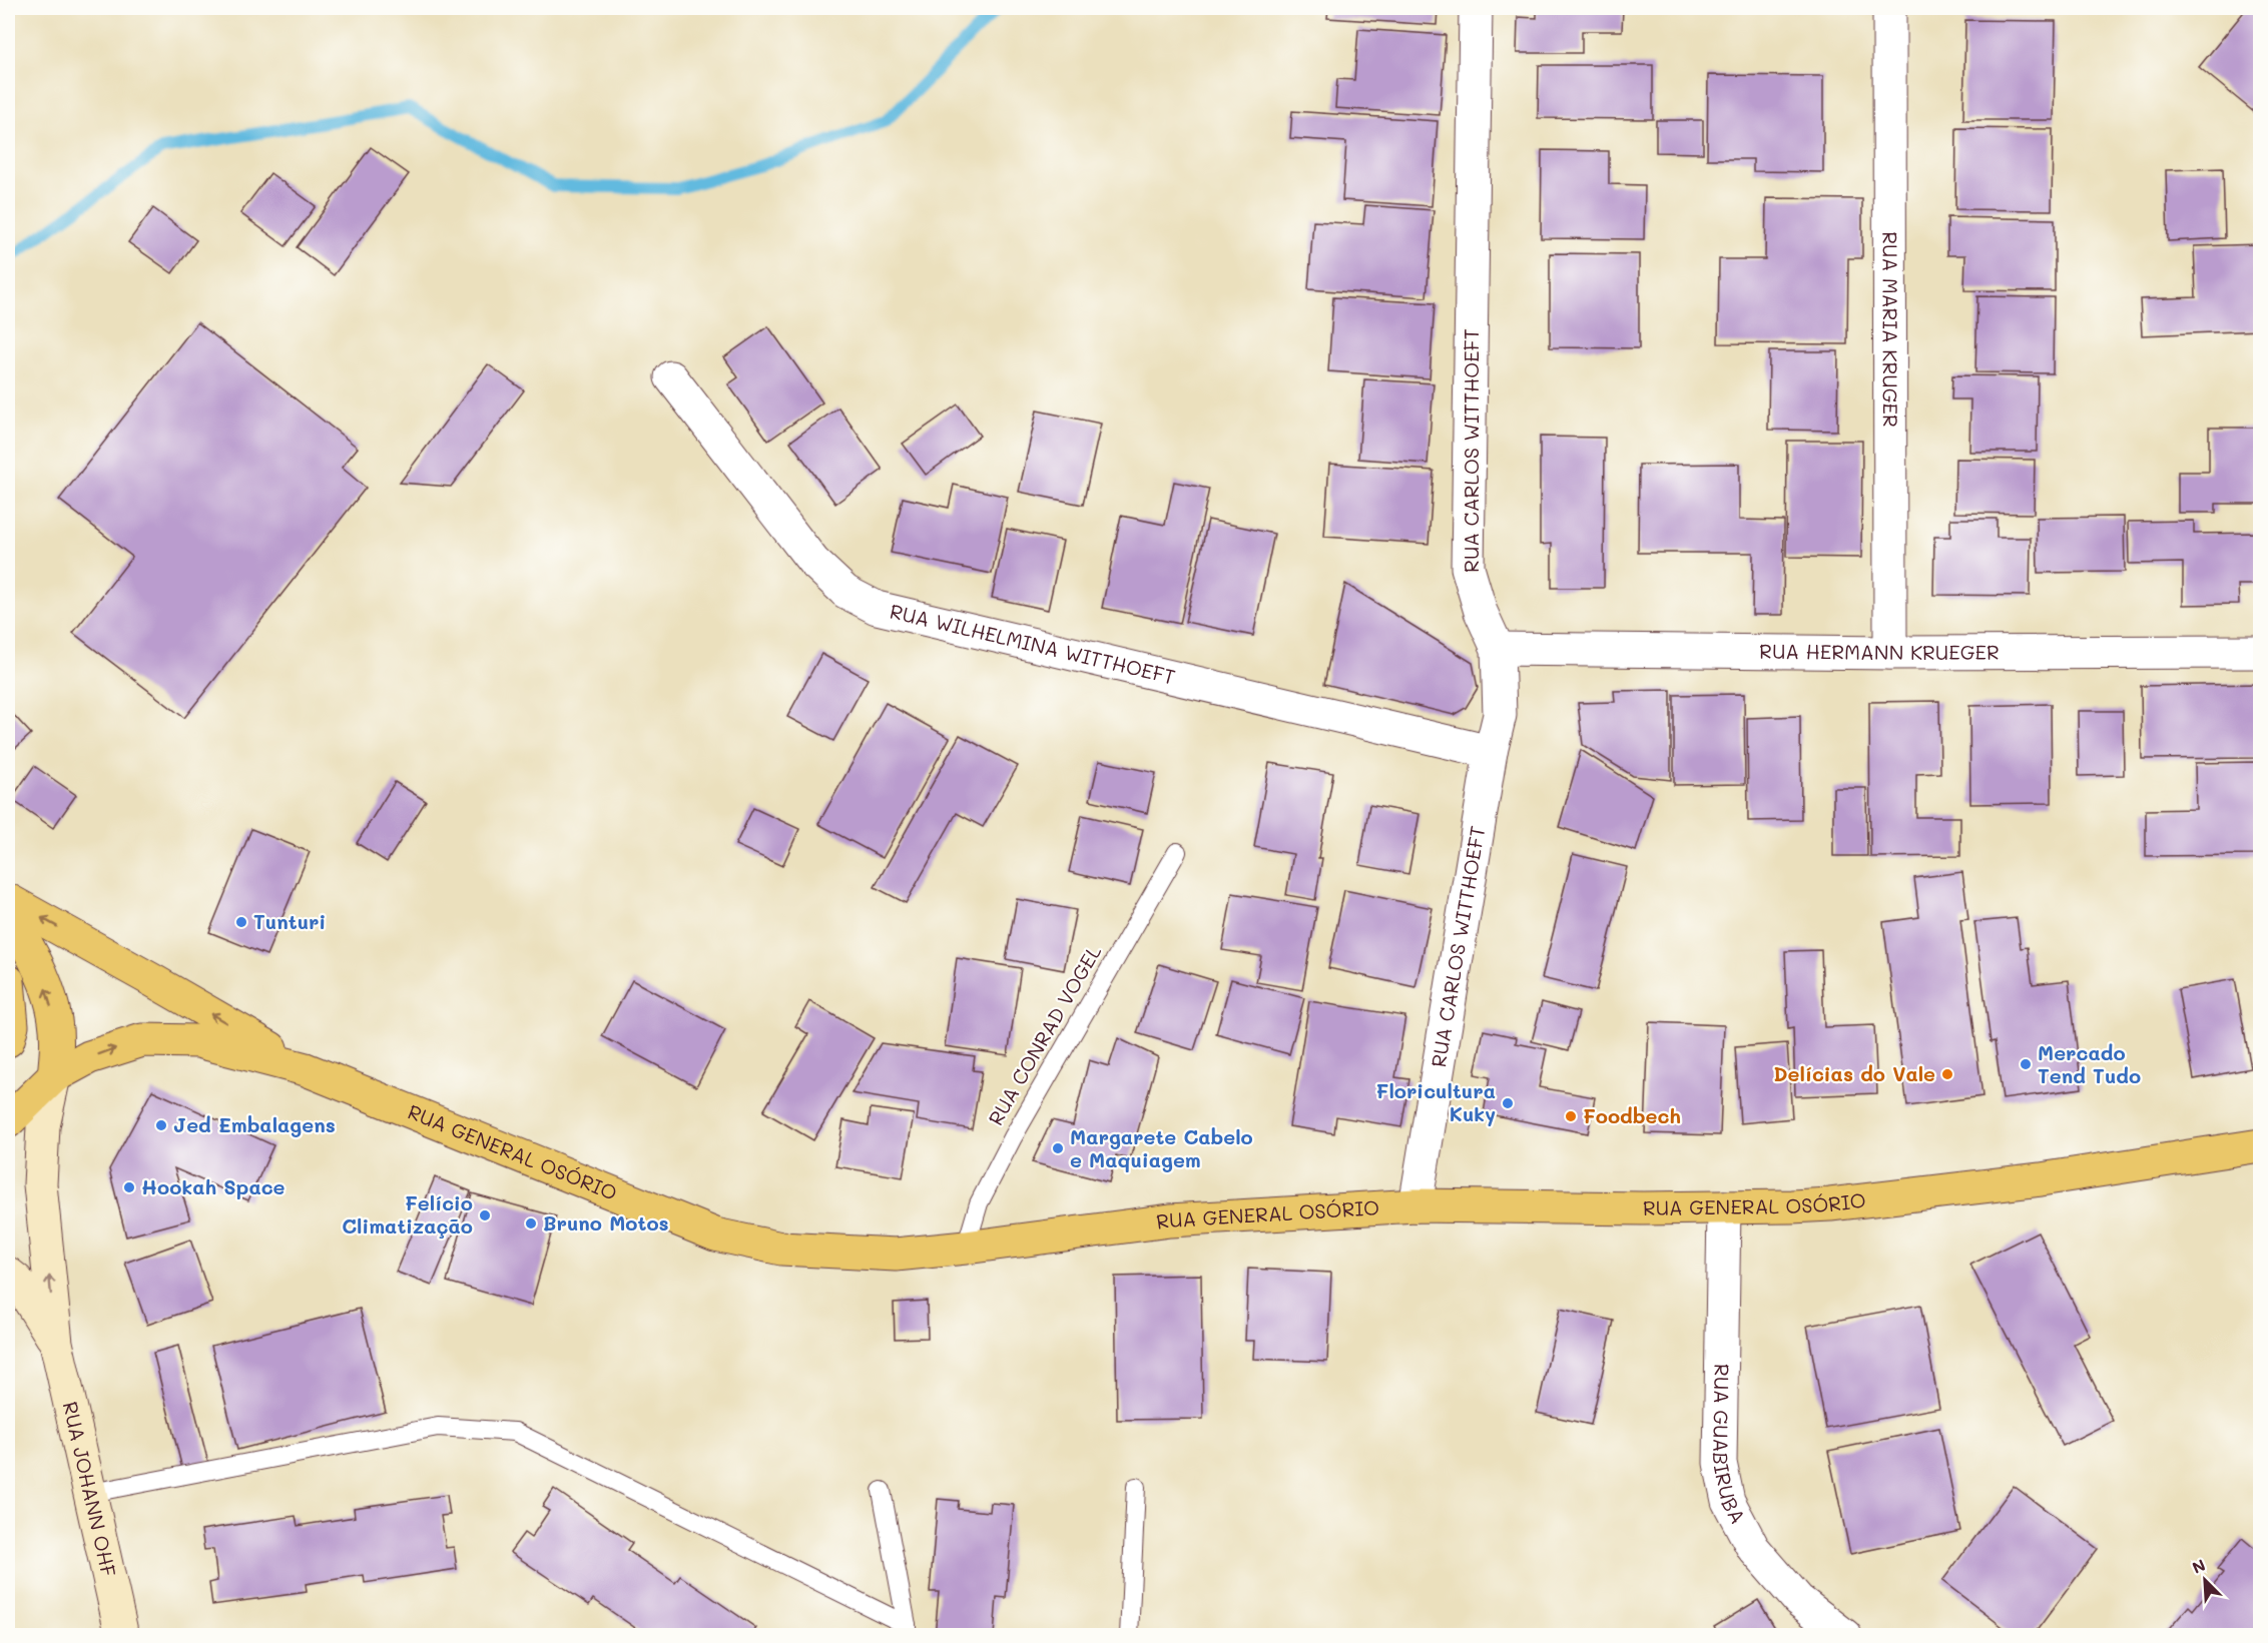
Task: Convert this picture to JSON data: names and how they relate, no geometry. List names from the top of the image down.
{
  "streets": {
    "main road": ["RUA GENERAL OSÓRIO", "RUA JOHANN OHF"],
    "street": [
      "RUA MARIA KRUGER",
      "RUA CARLOS WITTHOEFT",
      "RUA WILHELMINA WITTHOEFT",
      "RUA HERMANN KRUEGER",
      "RUA GUABIRUBA"
    ],
    "lane": ["RUA CONRAD VOGEL"]
  },
  "crossings": [
    ["RUA MARIA KRUGER", "RUA HERMANN KRUEGER"],
    ["RUA CARLOS WITTHOEFT", "RUA WILHELMINA WITTHOEFT"],
    ["RUA CARLOS WITTHOEFT", "RUA HERMANN KRUEGER"],
    ["RUA CARLOS WITTHOEFT", "RUA GENERAL OSÓRIO"],
    ["RUA CONRAD VOGEL", "RUA GENERAL OSÓRIO"],
    ["RUA GENERAL OSÓRIO", "RUA GUABIRUBA"],
    ["RUA GENERAL OSÓRIO", "RUA JOHANN OHF"]
  ],
  "one_way": ["RUA JOHANN OHF"],
  "places": [
    "Tunturi",
    "Mercado Tend Tudo",
    "Delícias do Vale",
    "Floricultura Kuky",
    "Foodbech",
    "Jed Embalagens",
    "Margarete Cabelo e Maquiagem",
    "Hookah Space",
    "Felício Climatização",
    "Bruno Motos"
  ],
  "north": "top left"
}
